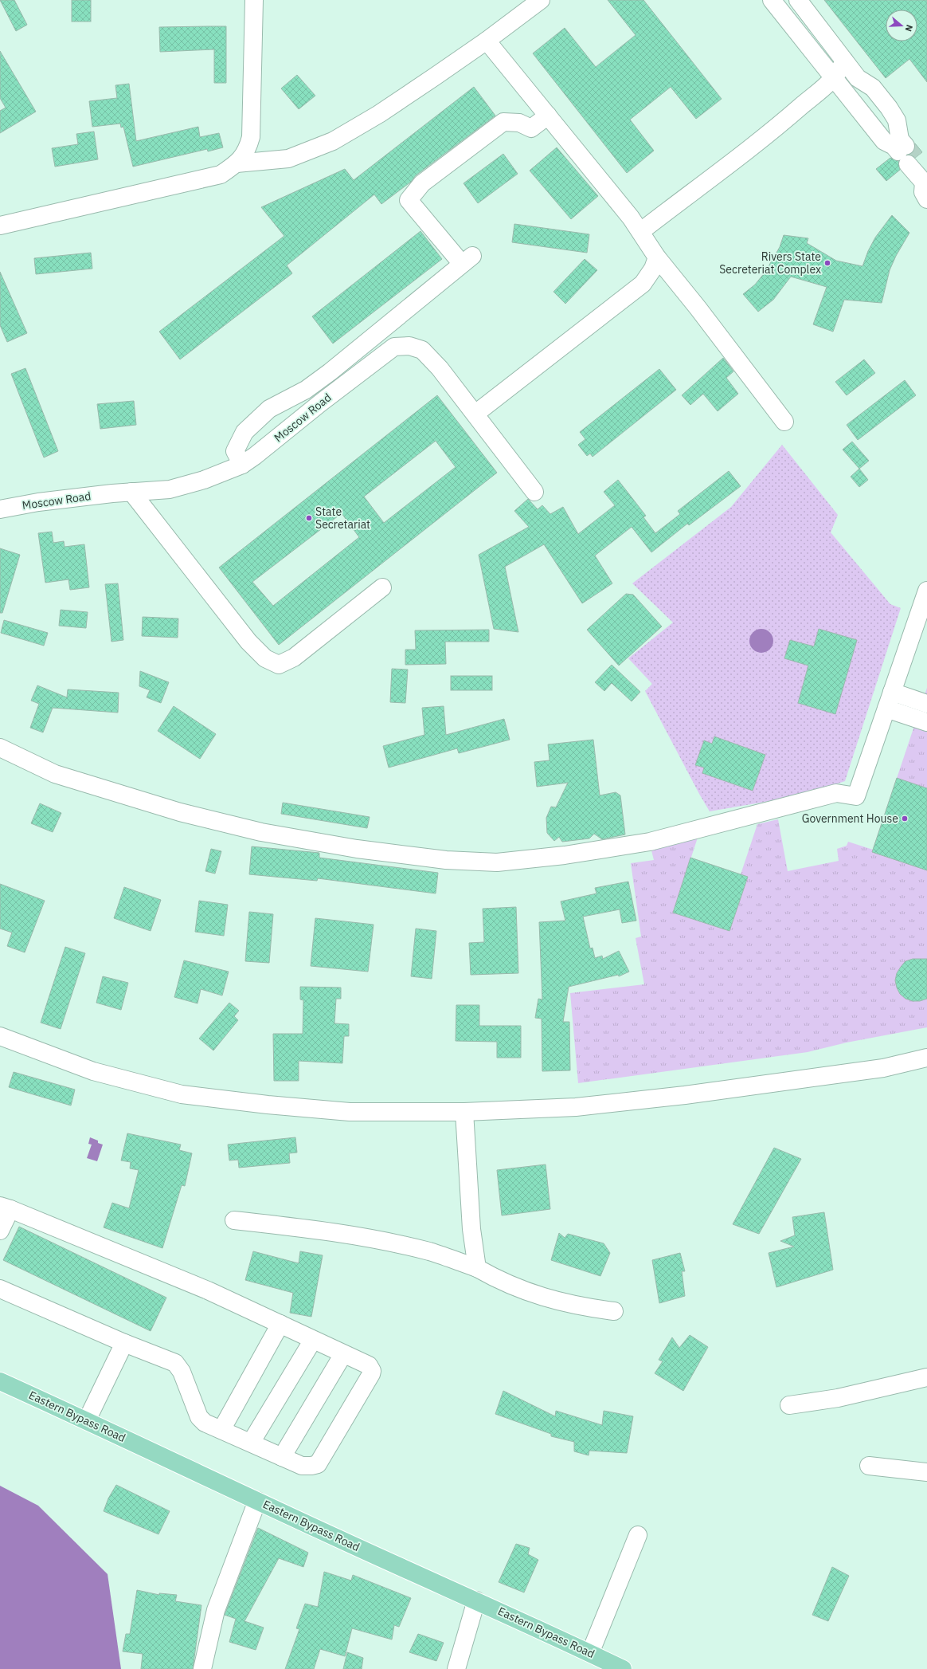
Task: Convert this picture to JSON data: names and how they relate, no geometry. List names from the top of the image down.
{
  "streets": {
    "main road": ["Eastern Bypass Road"],
    "street": ["Moscow Road"]
  },
  "places": ["Rivers State Secreteriat Complex", "State Secretariat", "Government House"],
  "north": "right"
}
